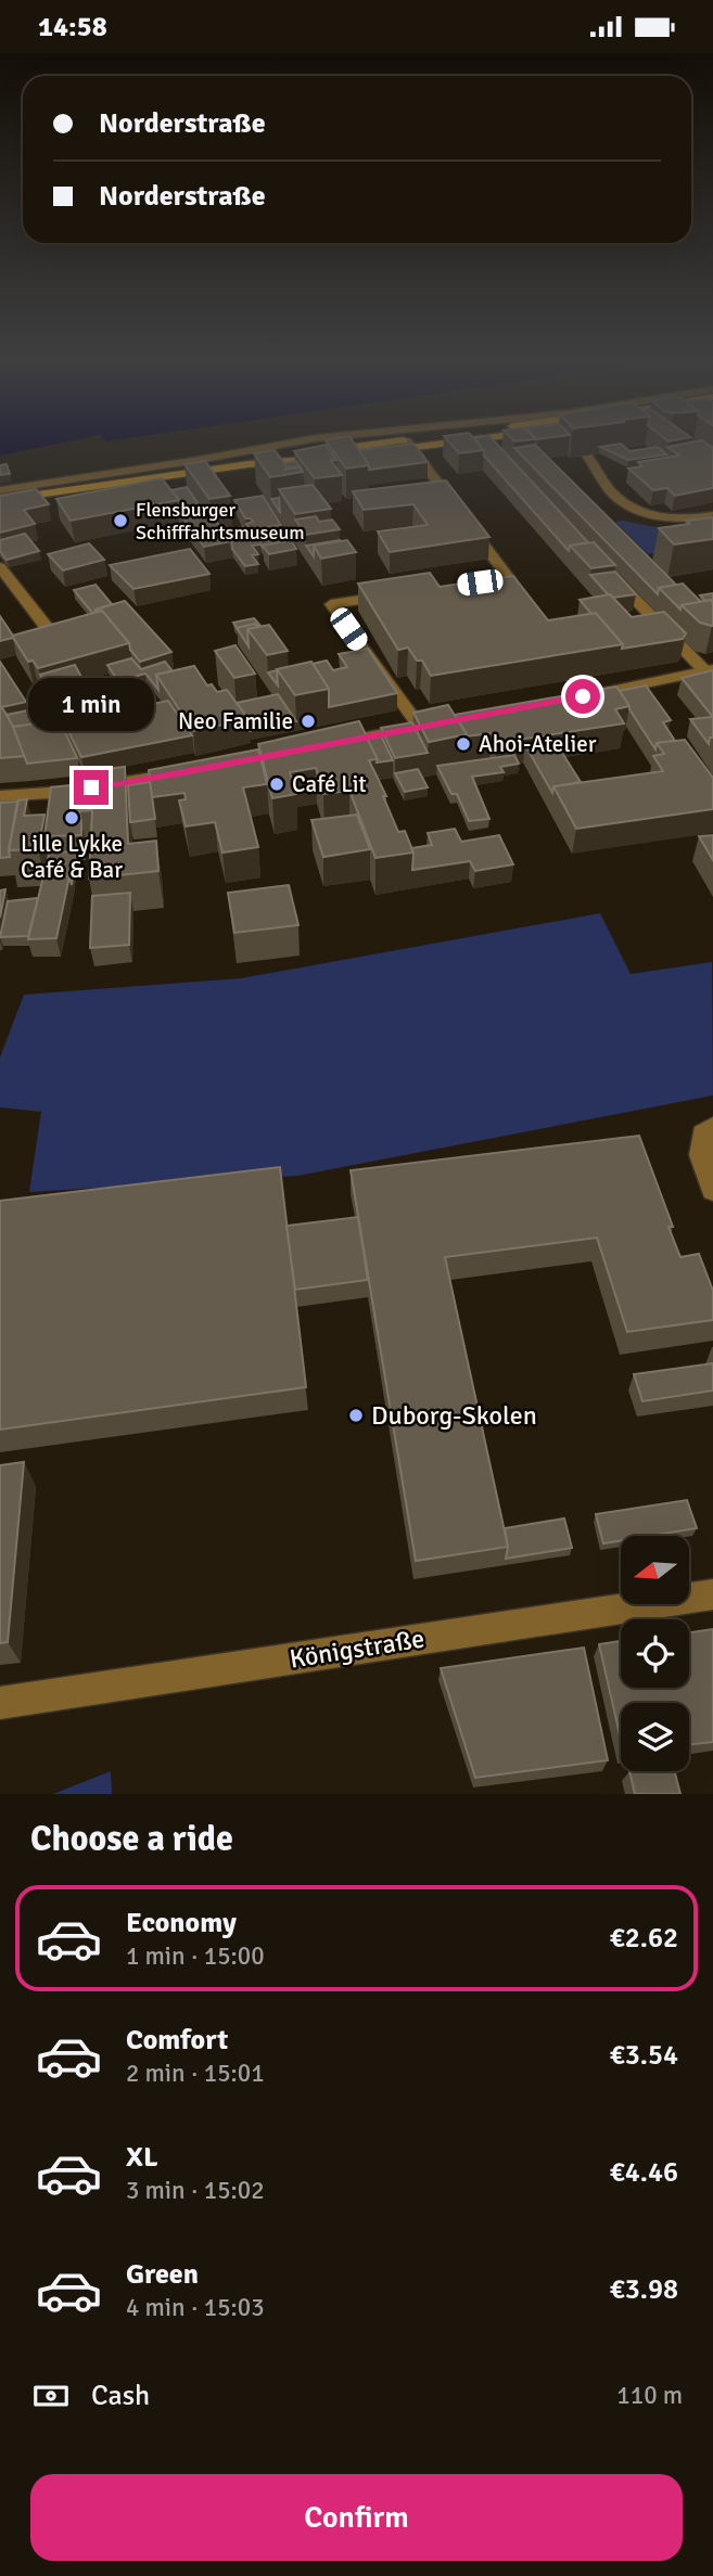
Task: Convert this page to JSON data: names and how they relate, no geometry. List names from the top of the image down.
{
  "streets": {
    "street": ["Königstraße"]
  },
  "places": [
    "Flensburger Schifffahrtsmuseum",
    "Neo Familie",
    "Ahoi-Atelier",
    "Café Lit",
    "Lille Lykke Café & Bar",
    "Duborg-Skolen"
  ],
  "north": "left",
  "page": {
    "status": "14:58",
    "banner": ["Norderstraße", "Norderstraße"],
    "bubble": "1 min",
    "heading": "Choose a ride",
    "list": [
      {
        "name": "Economy",
        "note": "1 min · 15:00",
        "value": "€2.62"
      },
      {
        "name": "Comfort",
        "note": "2 min · 15:01",
        "value": "€3.54"
      },
      {
        "name": "XL",
        "note": "3 min · 15:02",
        "value": "€4.46"
      },
      {
        "name": "Green",
        "note": "4 min · 15:03",
        "value": "€3.98"
      }
    ],
    "pay": ["Cash", "110 m"],
    "buttons": "Confirm"
  }
}
